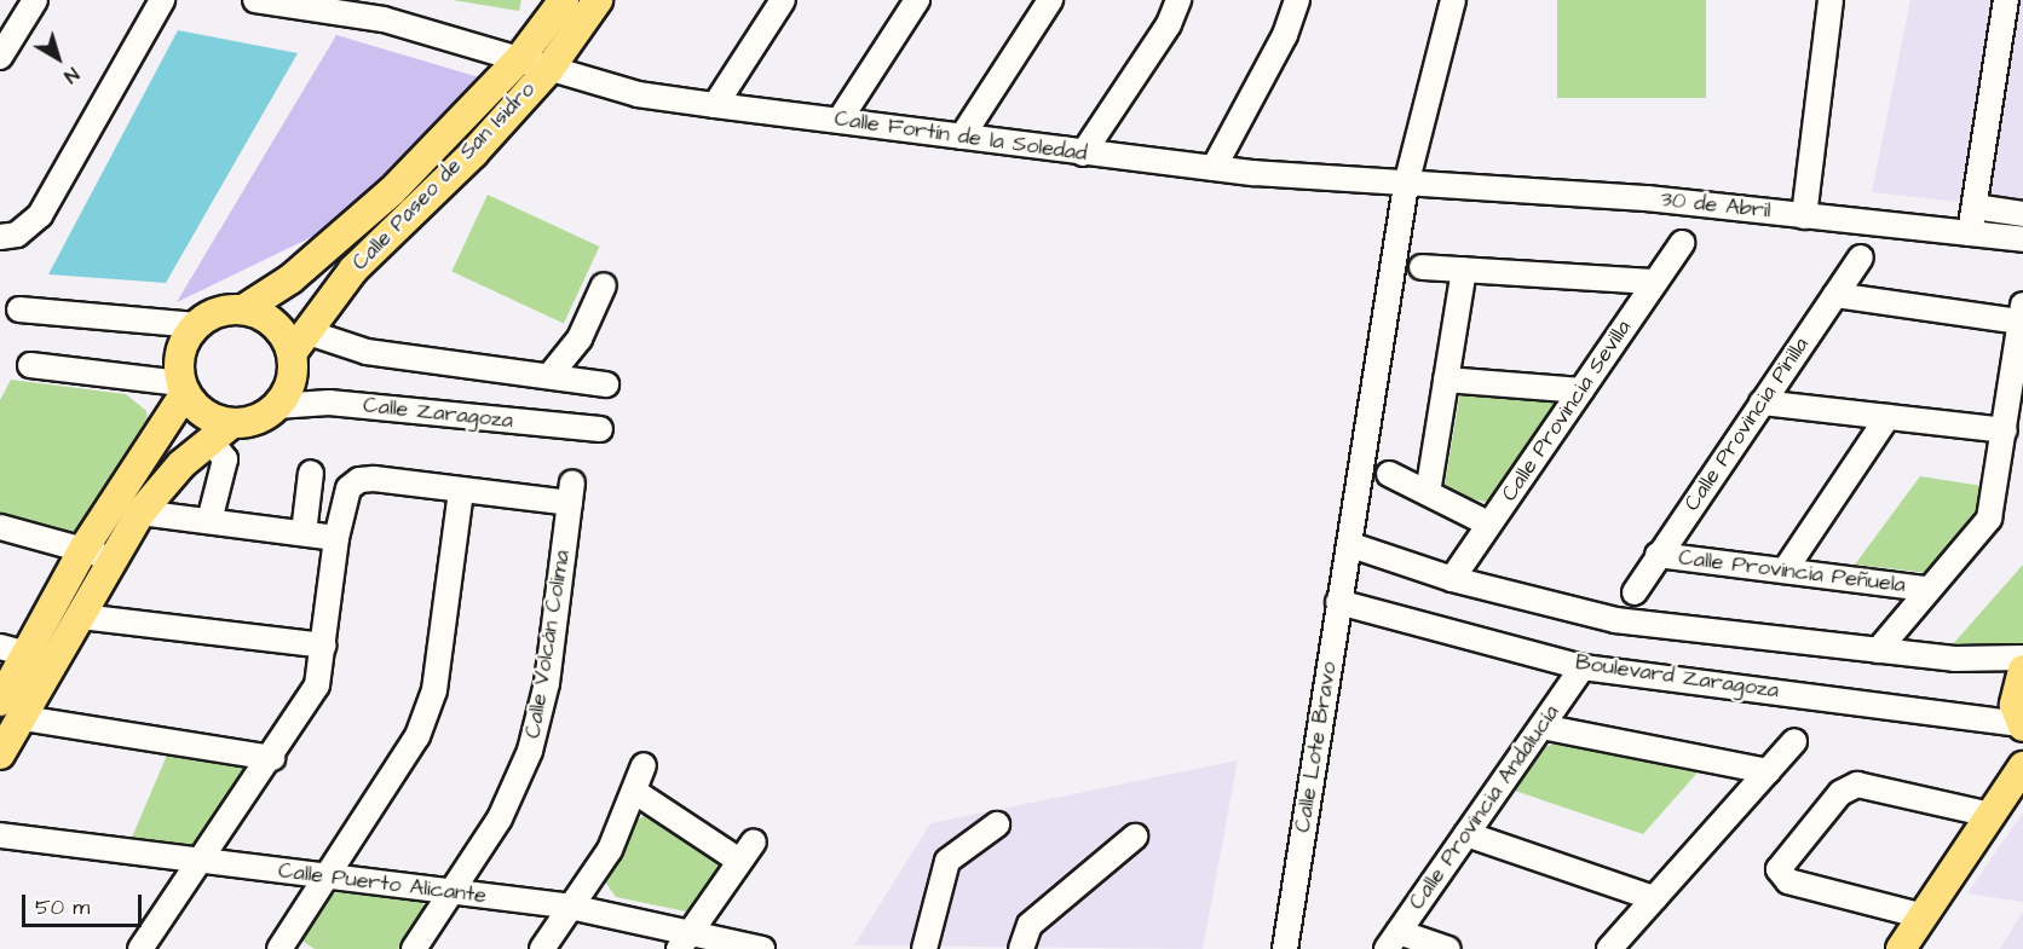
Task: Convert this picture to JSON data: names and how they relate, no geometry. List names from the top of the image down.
{
  "streets": {
    "main road": ["Calle Paseo de San Isidro"],
    "street": [
      "Calle Fortín de la Soledad",
      "30 de Abril",
      "Calle Provincia Sevilla",
      "Calle Zaragoza",
      "Calle Provincia Pinilla",
      "Calle Provincia Peñuela",
      "Calle Volcán Colima",
      "Boulevard Zaragoza",
      "Calle Lote Bravo",
      "Calle Provincia Andalucía",
      "Calle Puerto Alicante"
    ]
  },
  "crossings": [
    ["Calle Fortín de la Soledad", "Calle Paseo de San Isidro"],
    ["Calle Fortín de la Soledad", "30 de Abril"],
    ["Calle Fortín de la Soledad", "Calle Lote Bravo"],
    ["Calle Paseo de San Isidro", "Calle Zaragoza"],
    ["30 de Abril", "Calle Lote Bravo"],
    ["Calle Provincia Pinilla", "Calle Provincia Peñuela"],
    ["Calle Volcán Colima", "Calle Puerto Alicante"],
    ["Boulevard Zaragoza", "Calle Lote Bravo"],
    ["Boulevard Zaragoza", "Calle Provincia Andalucía"]
  ],
  "scale_bar": "50 m",
  "north": "bottom right"
}
